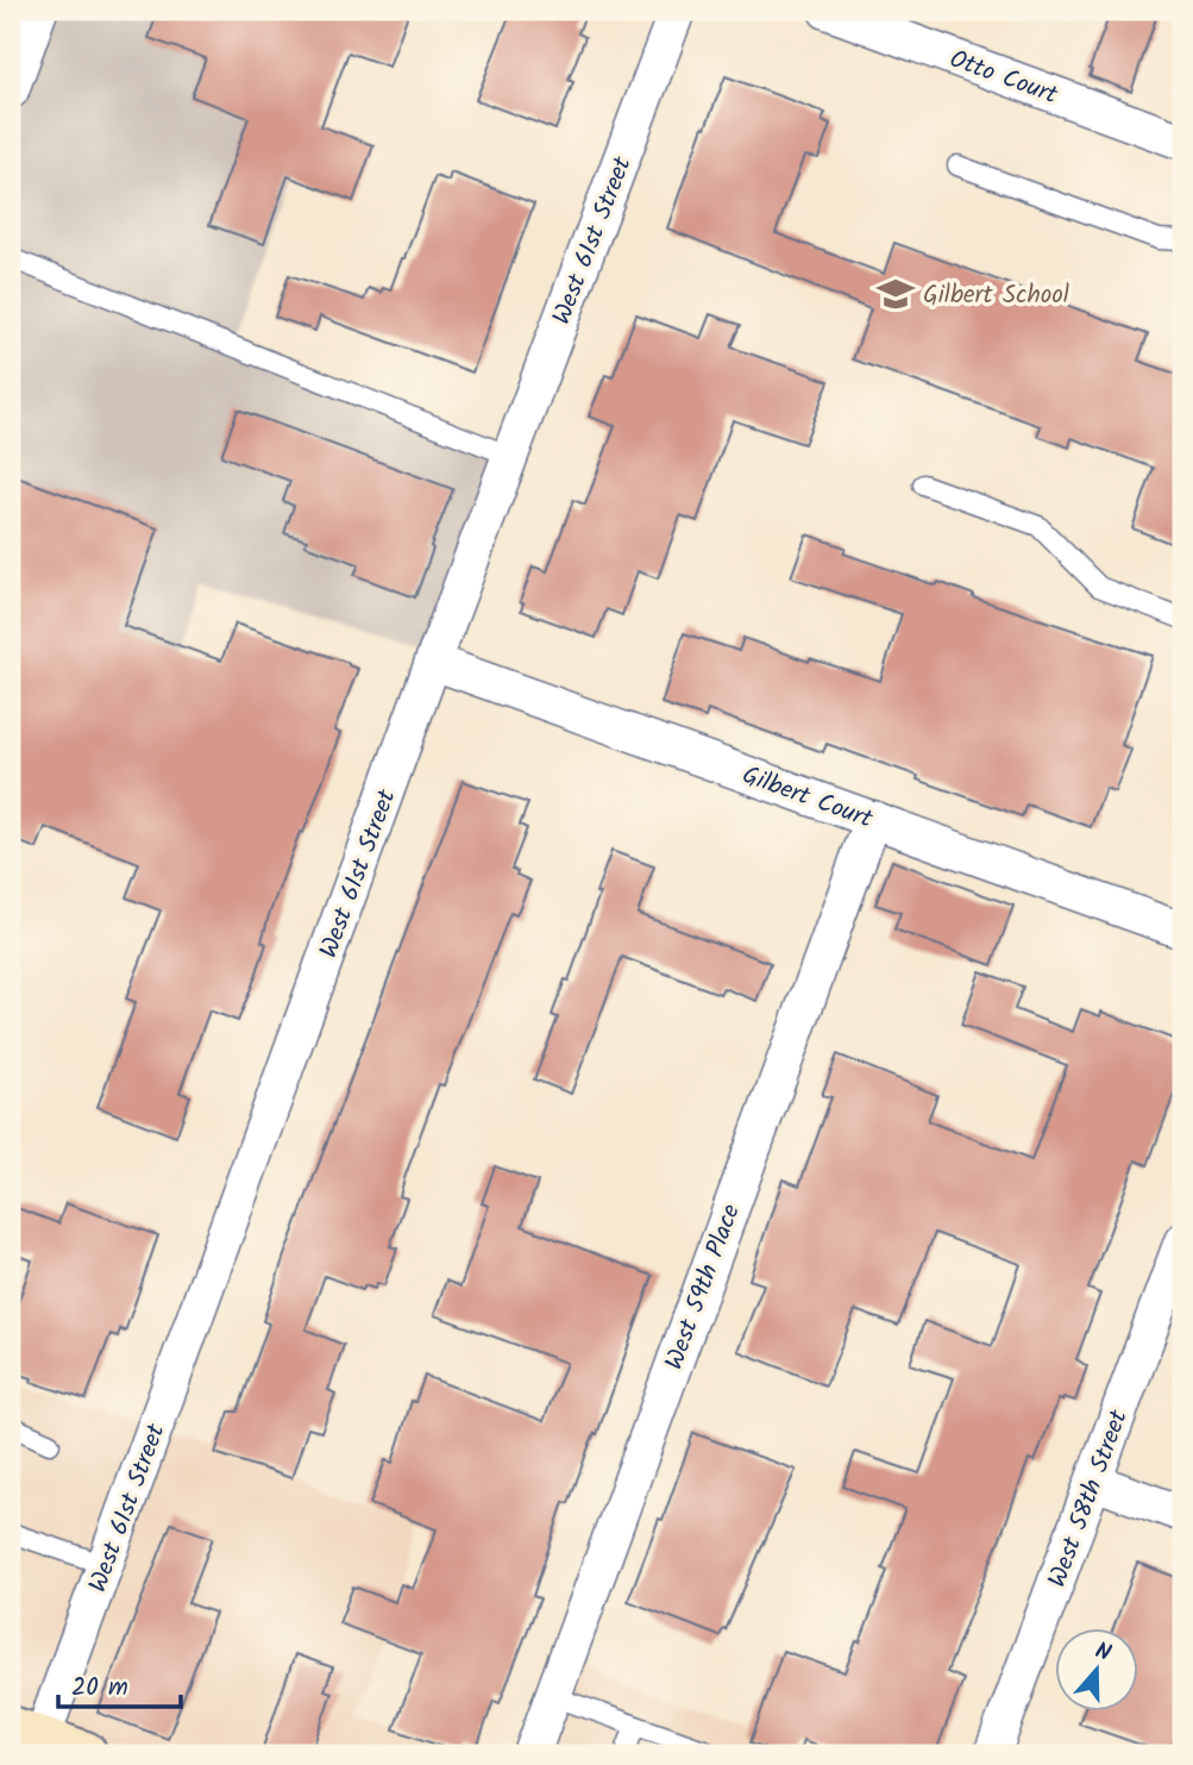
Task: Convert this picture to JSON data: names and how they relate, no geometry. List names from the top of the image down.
{
  "streets": {
    "street": [
      "Otto Court",
      "West 61st Street",
      "Gilbert Court",
      "West 59th Place",
      "West 58th Street"
    ]
  },
  "crossings": [
    ["West 61st Street", "Gilbert Court"],
    ["Gilbert Court", "West 59th Place"]
  ],
  "places": {
    "school or university": ["Gilbert School"]
  },
  "scale_bar": "20 m",
  "north": "top"
}
